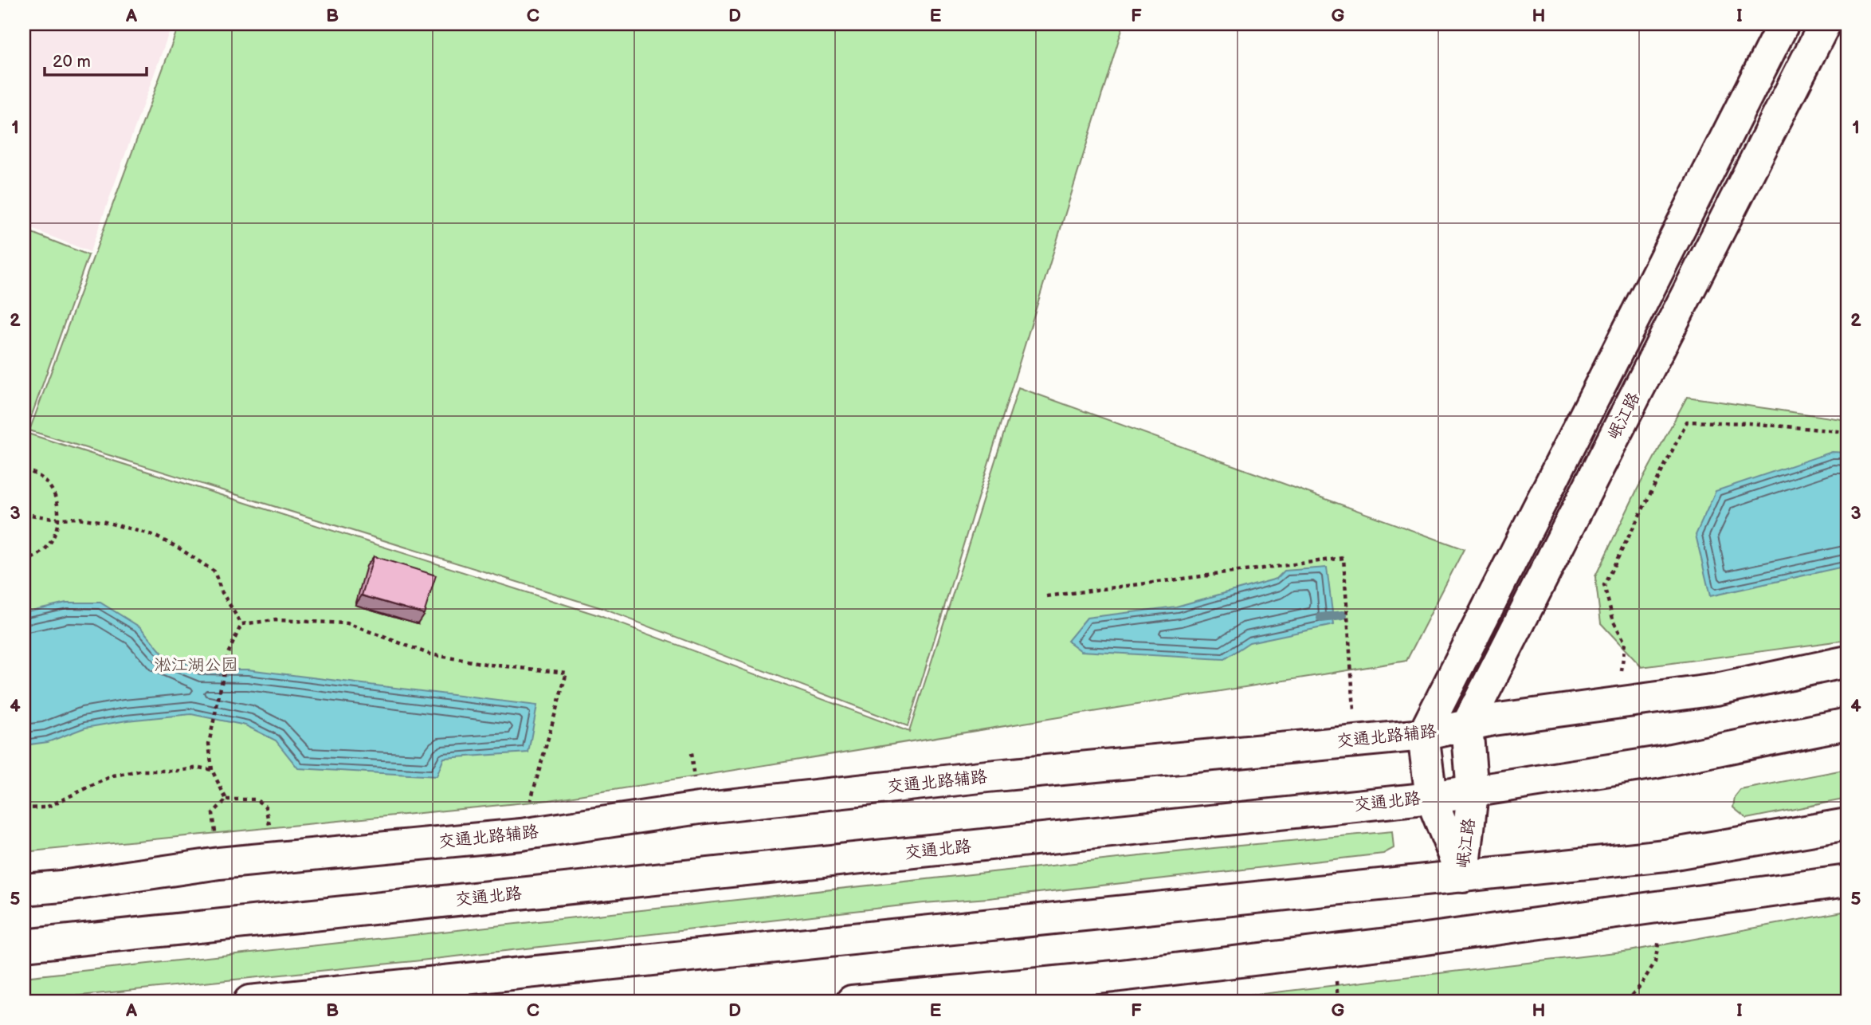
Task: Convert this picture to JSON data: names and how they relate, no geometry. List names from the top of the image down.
{
  "streets": {
    "street": ["岷江路", "交通北路辅路", "交通北路"]
  },
  "crossings": [
    ["岷江路", "交通北路辅路"],
    ["岷江路", "交通北路"]
  ],
  "parks": ["淞江湖公园"],
  "scale_bar": "20 m",
  "grid": {
    "columns": [
      "A",
      "B",
      "C",
      "D",
      "E",
      "F",
      "G",
      "H",
      "I"
    ],
    "rows": [
      "1",
      "2",
      "3",
      "4",
      "5"
    ]
  }
}
